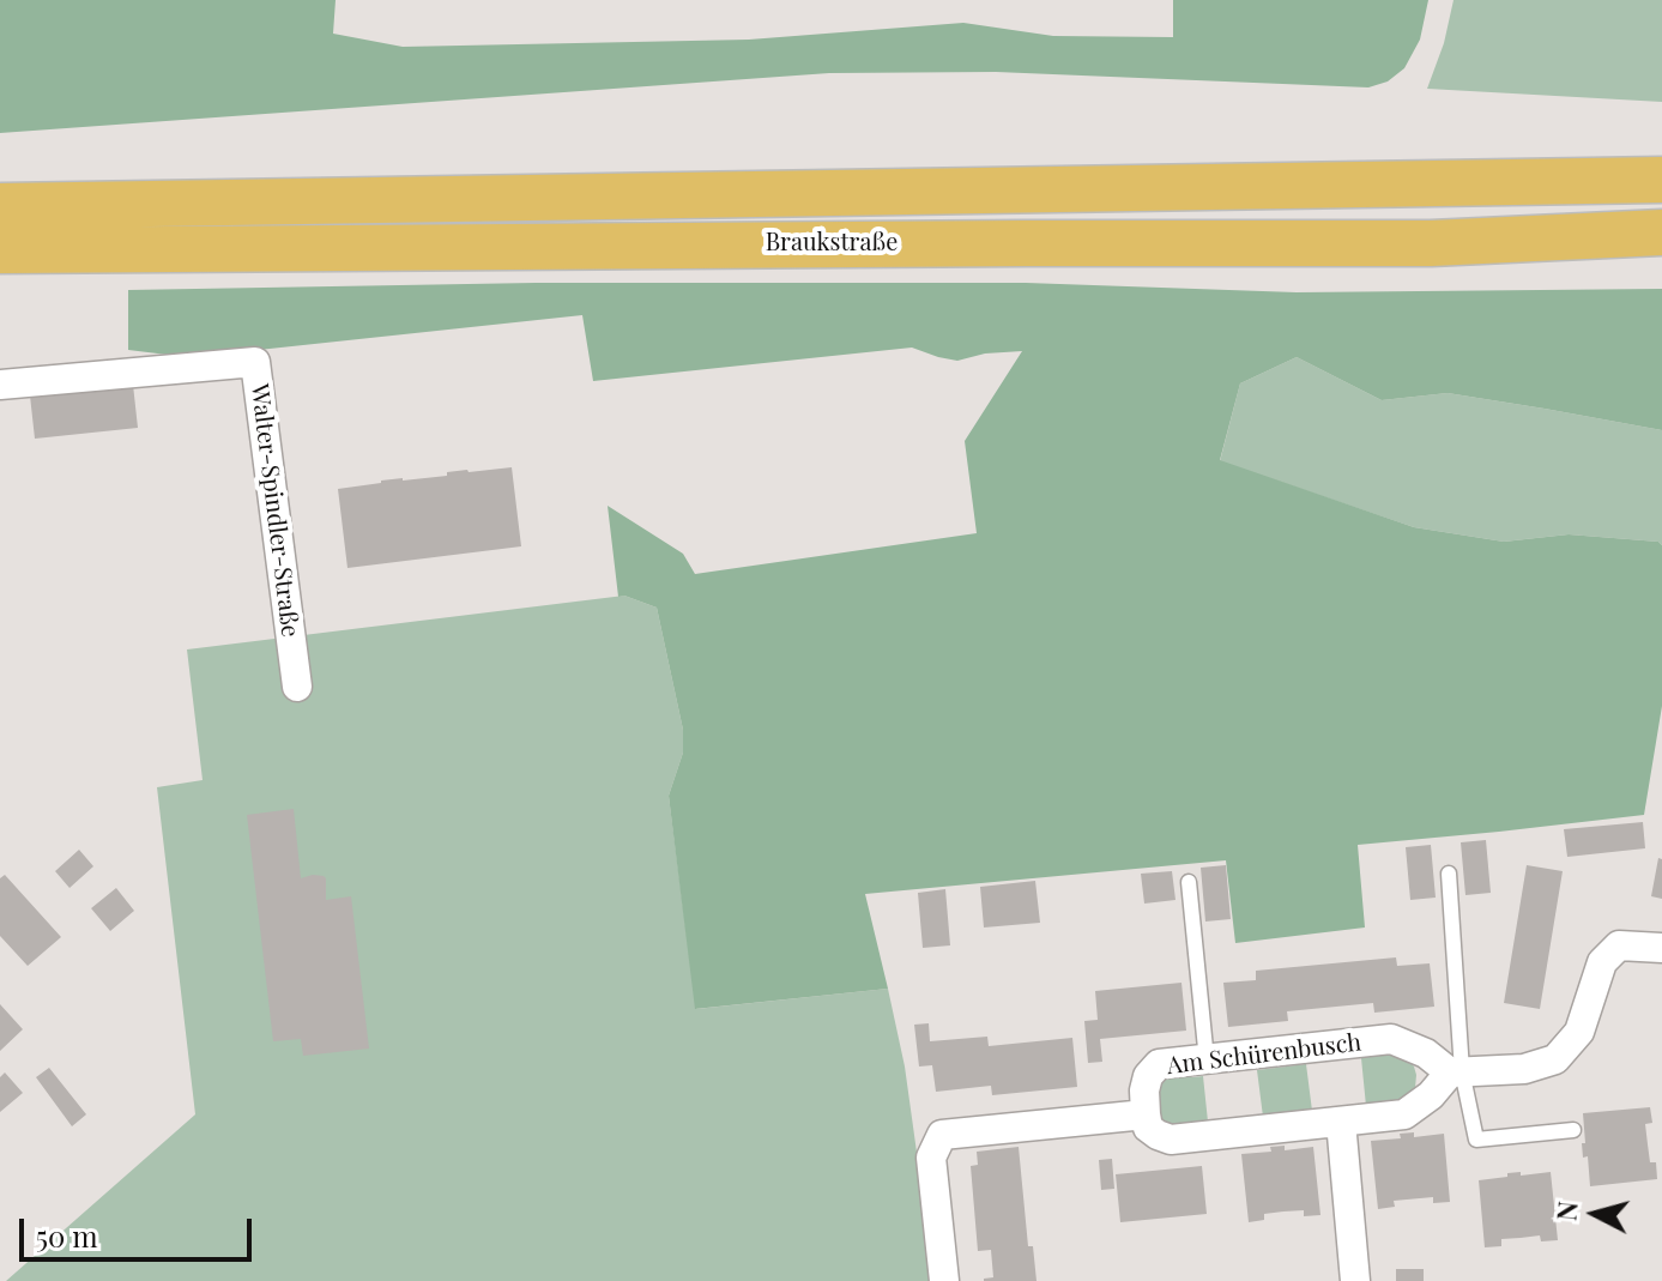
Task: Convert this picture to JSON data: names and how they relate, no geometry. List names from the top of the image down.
{
  "streets": {
    "main road": ["Braukstraße"],
    "street": ["Walter-Spindler-Straße", "Am Schürenbusch"]
  },
  "scale_bar": "50 m",
  "north": "left"
}
